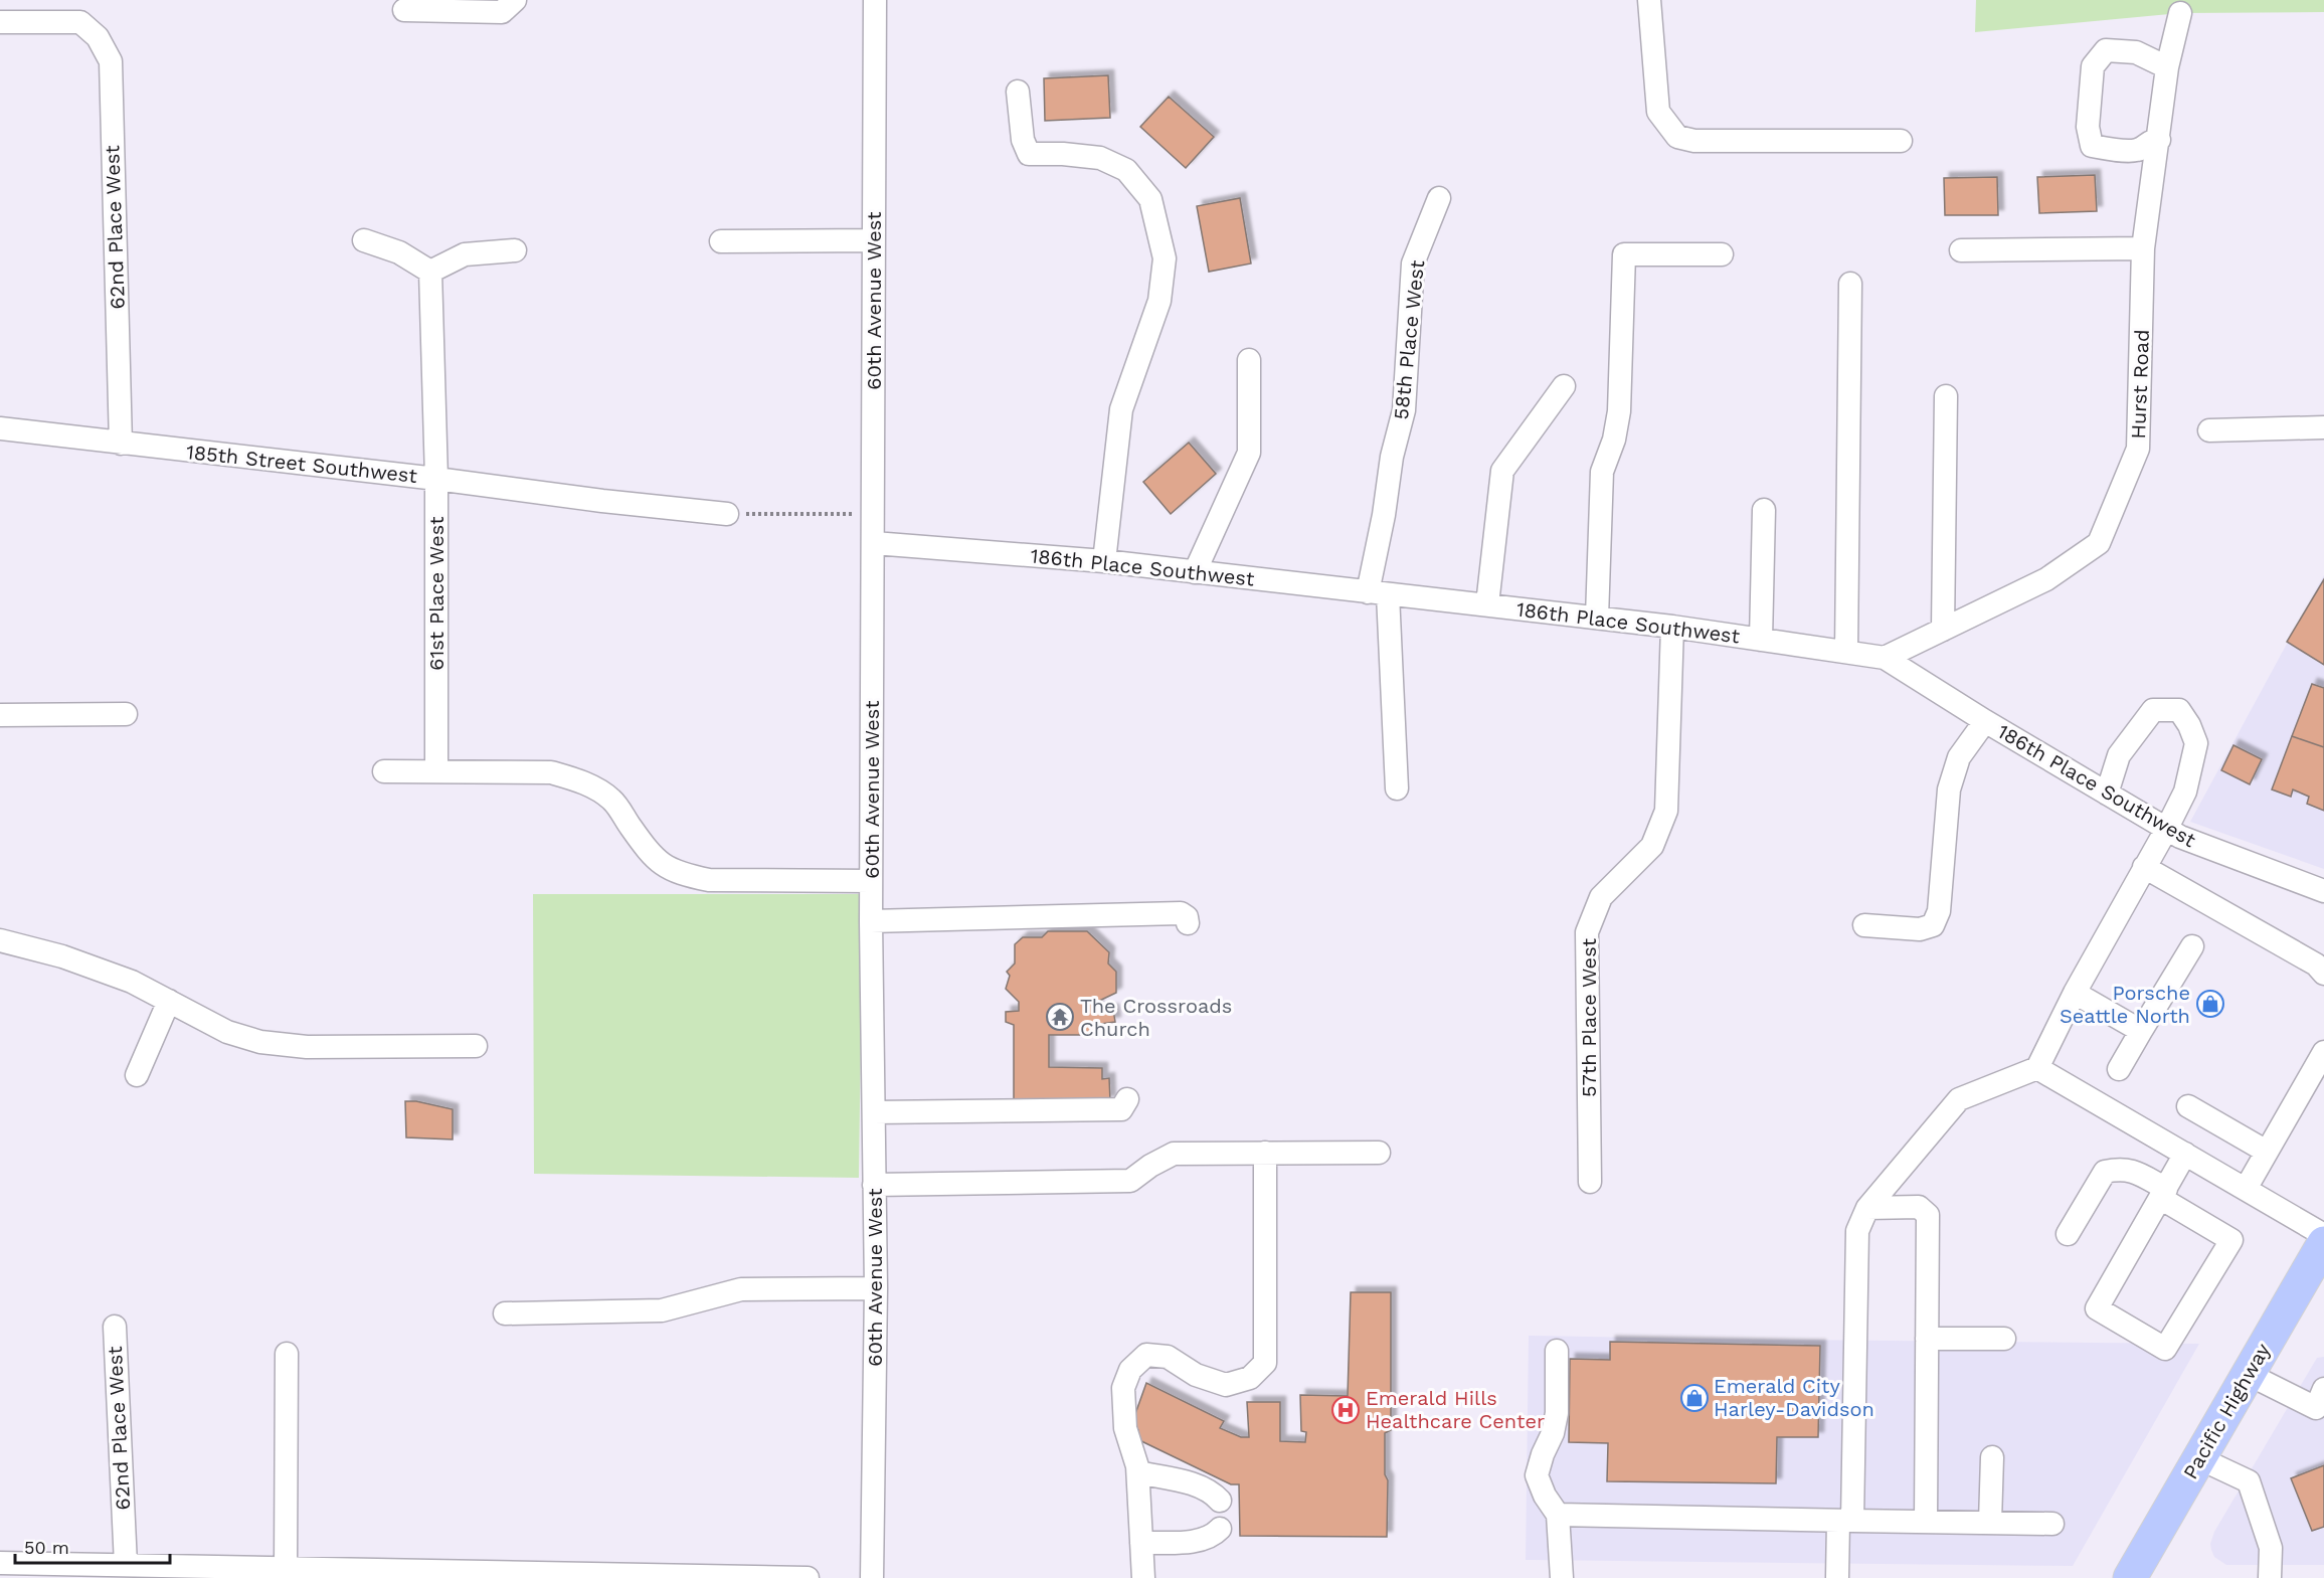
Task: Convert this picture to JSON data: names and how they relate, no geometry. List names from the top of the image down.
{
  "streets": {
    "highway": ["Pacific Highway"],
    "street": [
      "62nd Place West",
      "60th Avenue West",
      "58th Place West",
      "Hurst Road",
      "185th Street Southwest",
      "186th Place Southwest",
      "61st Place West",
      "57th Place West"
    ]
  },
  "crossings": [
    ["62nd Place West", "185th Street Southwest"],
    ["60th Avenue West", "186th Place Southwest"],
    ["58th Place West", "186th Place Southwest"],
    ["Hurst Road", "186th Place Southwest"],
    ["185th Street Southwest", "61st Place West"],
    ["186th Place Southwest", "57th Place West"]
  ],
  "places": {
    "shop": ["Porsche Seattle North", "Emerald City Harley-Davidson"],
    "temple": ["The Crossroads Church"],
    "hospital": ["Emerald Hills Healthcare Center"]
  },
  "scale_bar": "50 m"
}
